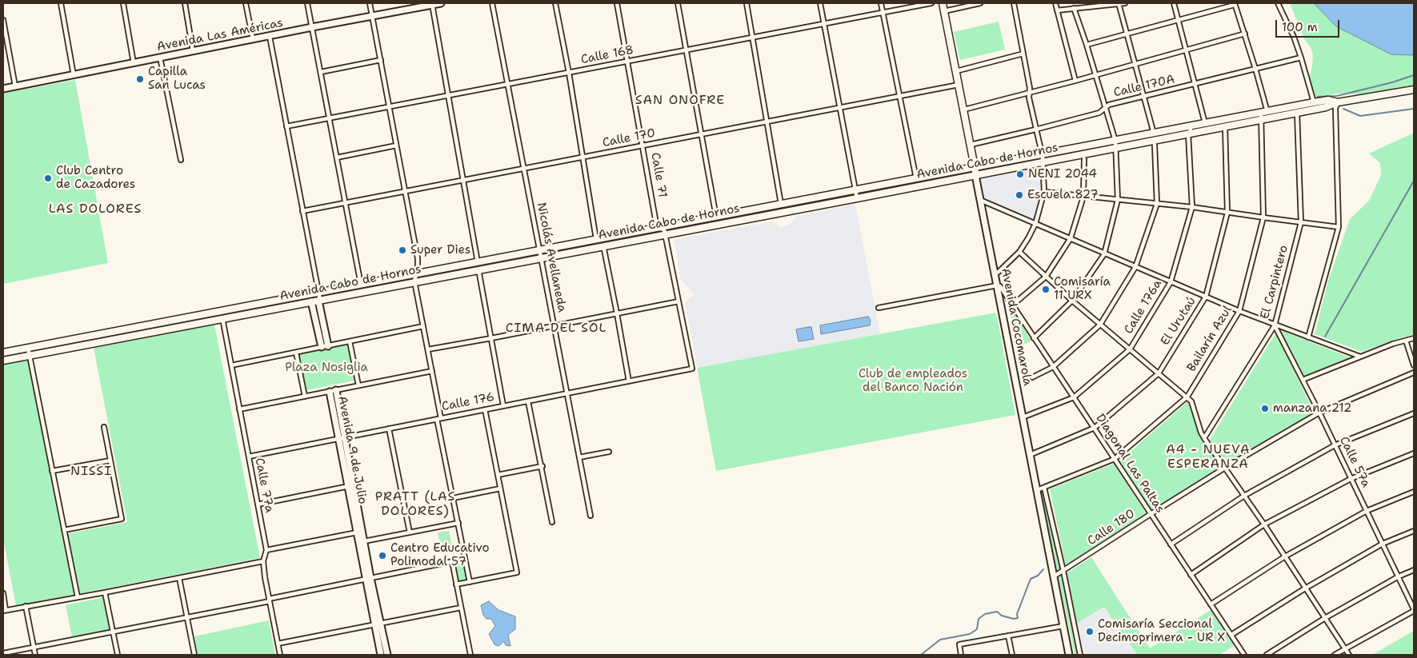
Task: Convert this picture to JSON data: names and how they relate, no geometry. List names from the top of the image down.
{
  "streets": {
    "main road": [
      "Avenida Las Américas",
      "Avenida Cabo de Hornos",
      "Avenida Cocomarola",
      "Avenida 9 de Julio"
    ],
    "street": [
      "Calle 168",
      "Calle 170A",
      "Calle 170",
      "Calle 71",
      "Nicolás Avellaneda",
      "El Carpintero",
      "Calle 176a",
      "El Urutaú",
      "Bailarín Azul",
      "Calle 176",
      "Calle 57a",
      "Diagonal Las Paltas",
      "Calle 77a",
      "Calle 180"
    ]
  },
  "crossings": [
    ["Calle 168", "Calle 71"],
    ["Calle 168", "Nicolás Avellaneda"],
    ["Calle 170A", "Avenida Cocomarola"],
    ["Calle 170A", "Bailarín Azul"],
    ["Calle 170", "Calle 71"],
    ["Calle 170", "Nicolás Avellaneda"],
    ["Calle 170", "Avenida Cocomarola"],
    ["Avenida Cabo de Hornos", "Calle 71"],
    ["Avenida Cabo de Hornos", "Nicolás Avellaneda"],
    ["Avenida Cabo de Hornos", "El Carpintero"],
    ["Avenida Cabo de Hornos", "Calle 176a"],
    ["Avenida Cabo de Hornos", "El Urutaú"],
    ["Avenida Cabo de Hornos", "Avenida Cocomarola"],
    ["Avenida Cabo de Hornos", "Bailarín Azul"],
    ["Avenida Cabo de Hornos", "Calle 77a"],
    ["Nicolás Avellaneda", "Calle 176"],
    ["El Carpintero", "Calle 57a"],
    ["Calle 176a", "Avenida Cocomarola"],
    ["Calle 176a", "Diagonal Las Paltas"],
    ["El Urutaú", "Avenida Cocomarola"],
    ["El Urutaú", "Diagonal Las Paltas"],
    ["Avenida Cocomarola", "Bailarín Azul"],
    ["Avenida Cocomarola", "Diagonal Las Paltas"],
    ["Avenida Cocomarola", "Calle 180"],
    ["Bailarín Azul", "Diagonal Las Paltas"],
    ["Calle 176", "Avenida 9 de Julio"],
    ["Calle 176", "Calle 77a"],
    ["Calle 57a", "Calle 180"],
    ["Diagonal Las Paltas", "Calle 180"]
  ],
  "districts": [
    "SAN ONOFRE",
    "LAS DOLORES",
    "CIMA DEL SOL",
    "A4 - NUEVA ESPERANZA",
    "NISSI",
    "PRATT (LAS DOLORES)"
  ],
  "parks": ["Plaza Nosiglia", "Club de empleados del Banco Nación"],
  "places": [
    "Capilla San Lucas",
    "NENI 2044",
    "Club Centro de Cazadores",
    "Escuela 827",
    "Super Dies",
    "Comisaría 11 URX",
    "manzana 212",
    "Centro Educativo Polimodal 57",
    "Comisaría Seccional Decimoprimera - UR X"
  ],
  "scale_bar": "100 m"
}
